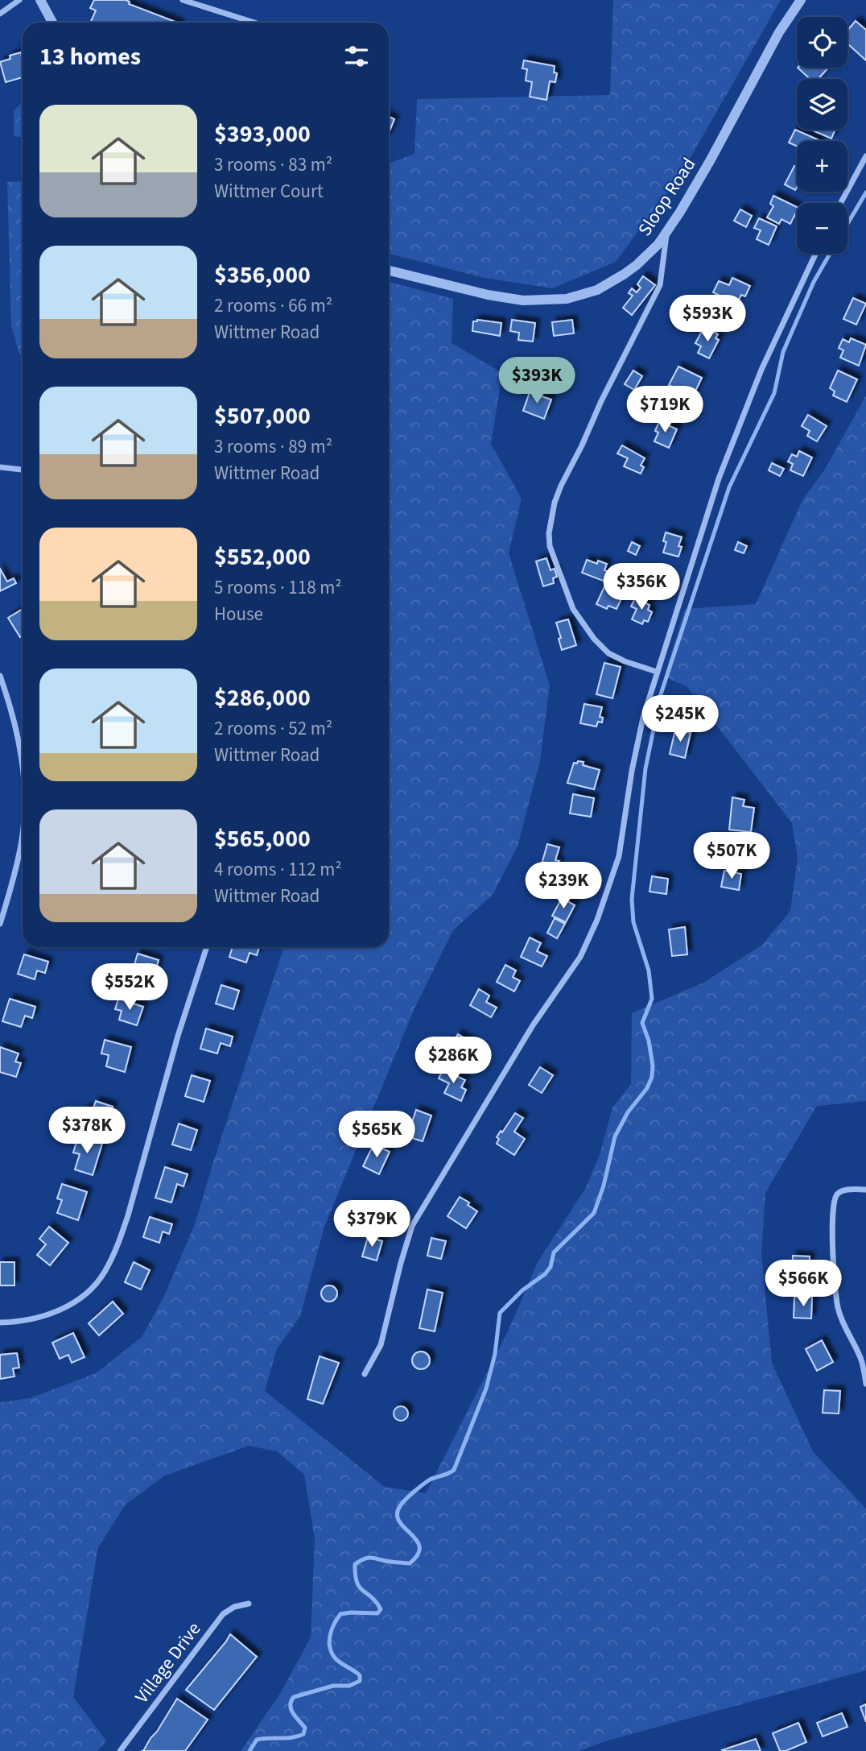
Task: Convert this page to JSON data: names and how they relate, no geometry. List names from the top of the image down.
{
  "streets": {
    "street": ["Sloop Road", "Village Drive"]
  },
  "page": {
    "map_buttons": ["+", "−"],
    "heading": "13 homes",
    "list": [
      {
        "name": "$393,000",
        "note": "3 rooms · 83 m² · Wittmer Court"
      },
      {
        "name": "$356,000",
        "note": "2 rooms · 66 m² · Wittmer Road"
      },
      {
        "name": "$507,000",
        "note": "3 rooms · 89 m² · Wittmer Road"
      },
      {
        "name": "$552,000",
        "note": "5 rooms · 118 m² · House"
      },
      {
        "name": "$286,000",
        "note": "2 rooms · 52 m² · Wittmer Road"
      },
      {
        "name": "$565,000",
        "note": "4 rooms · 112 m² · Wittmer Road"
      }
    ],
    "price": [
      "$593K",
      "$393K",
      "$719K",
      "$356K",
      "$245K",
      "$507K",
      "$239K",
      "$552K",
      "$286K",
      "$378K",
      "$565K",
      "$379K",
      "$566K"
    ]
  }
}
